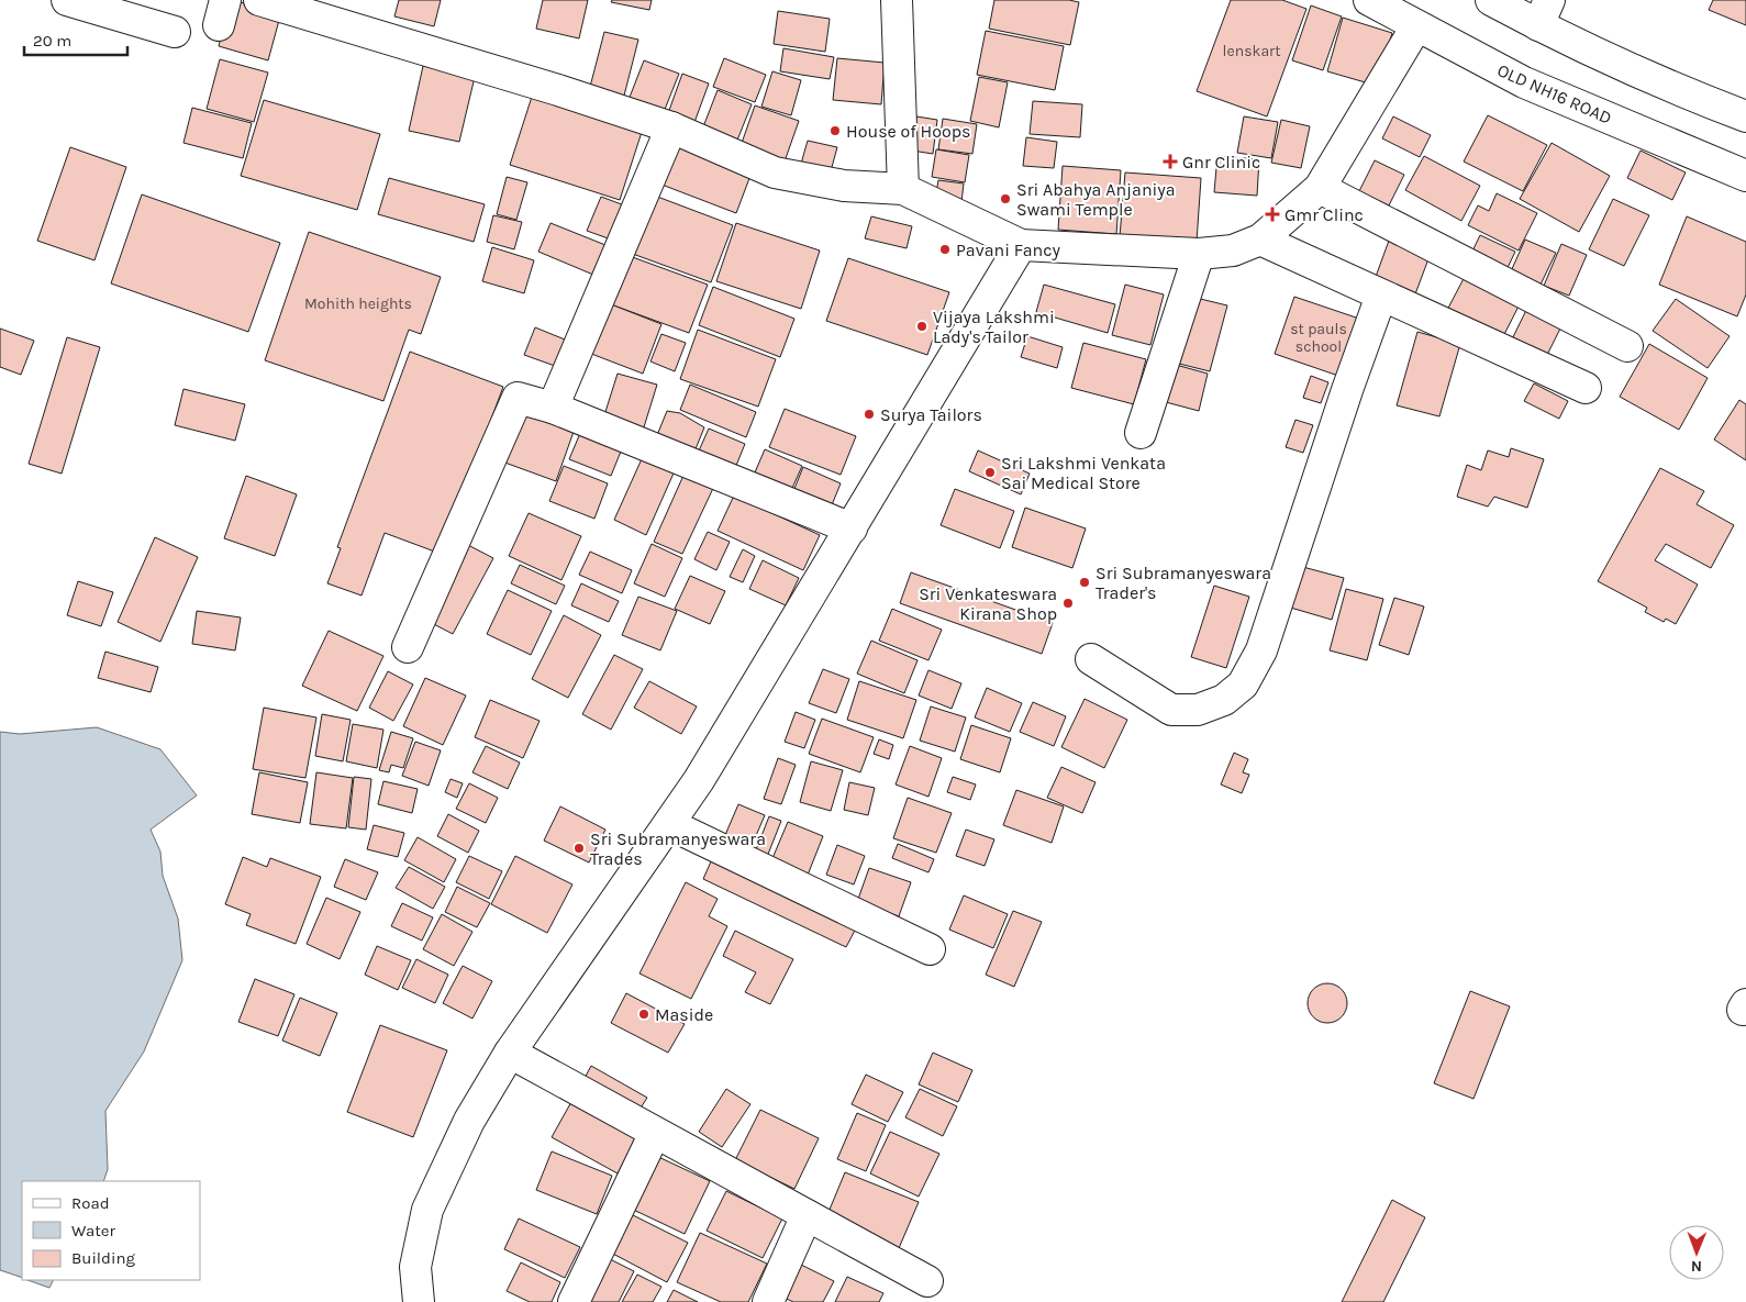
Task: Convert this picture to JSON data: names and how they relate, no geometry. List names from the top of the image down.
{
  "streets": {
    "street": ["OLD NH16 ROAD"]
  },
  "places": {
    "other": [
      "House of Hoops",
      "Sri Abahya Anjaniya Swami Temple",
      "Pavani Fancy",
      "Vijaya Lakshmi Lady's Tailor",
      "Surya Tailors",
      "Sri Lakshmi Venkata Sai Medical Store",
      "Sri Subramanyeswara Trader's",
      "Sri Venkateswara Kirana Shop",
      "Sri Subramanyeswara Trades",
      "Maside"
    ],
    "health": ["Gnr Clinic", "Gmr Clinc"]
  },
  "house_numbers": ["lenskart", "Mohith heights", "st pauls school"],
  "legend": ["Road", "Water", "Building"],
  "scale_bar": "20 m",
  "north": "bottom"
}
